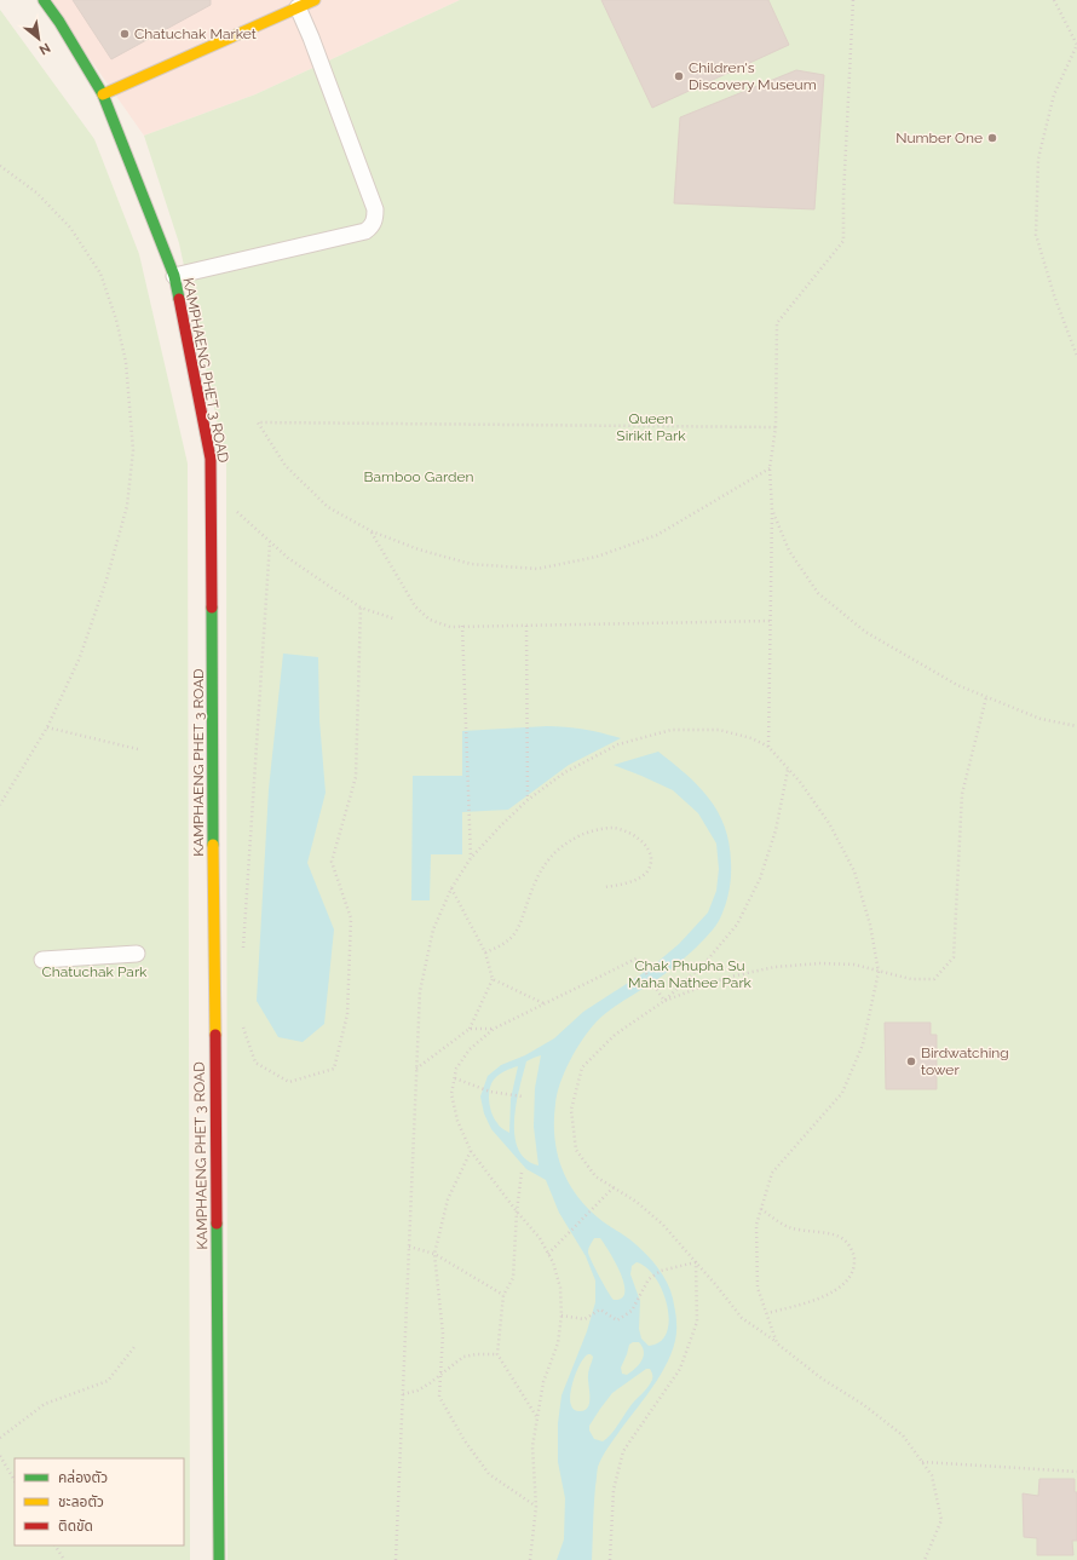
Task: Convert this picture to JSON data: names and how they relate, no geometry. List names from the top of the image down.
{
  "streets": {
    "street": ["KAMPHAENG PHET 3 ROAD"]
  },
  "parks": [
    "Queen Sirikit Park",
    "Bamboo Garden",
    "Chak Phupha Su Maha Nathee Park",
    "Chatuchak Park"
  ],
  "places": [
    "Chatuchak Market",
    "Children's Discovery Museum",
    "Number One",
    "Birdwatching tower"
  ],
  "legend": ["คล่องตัว", "ชะลอตัว", "ติดขัด"],
  "north": "bottom right"
}
